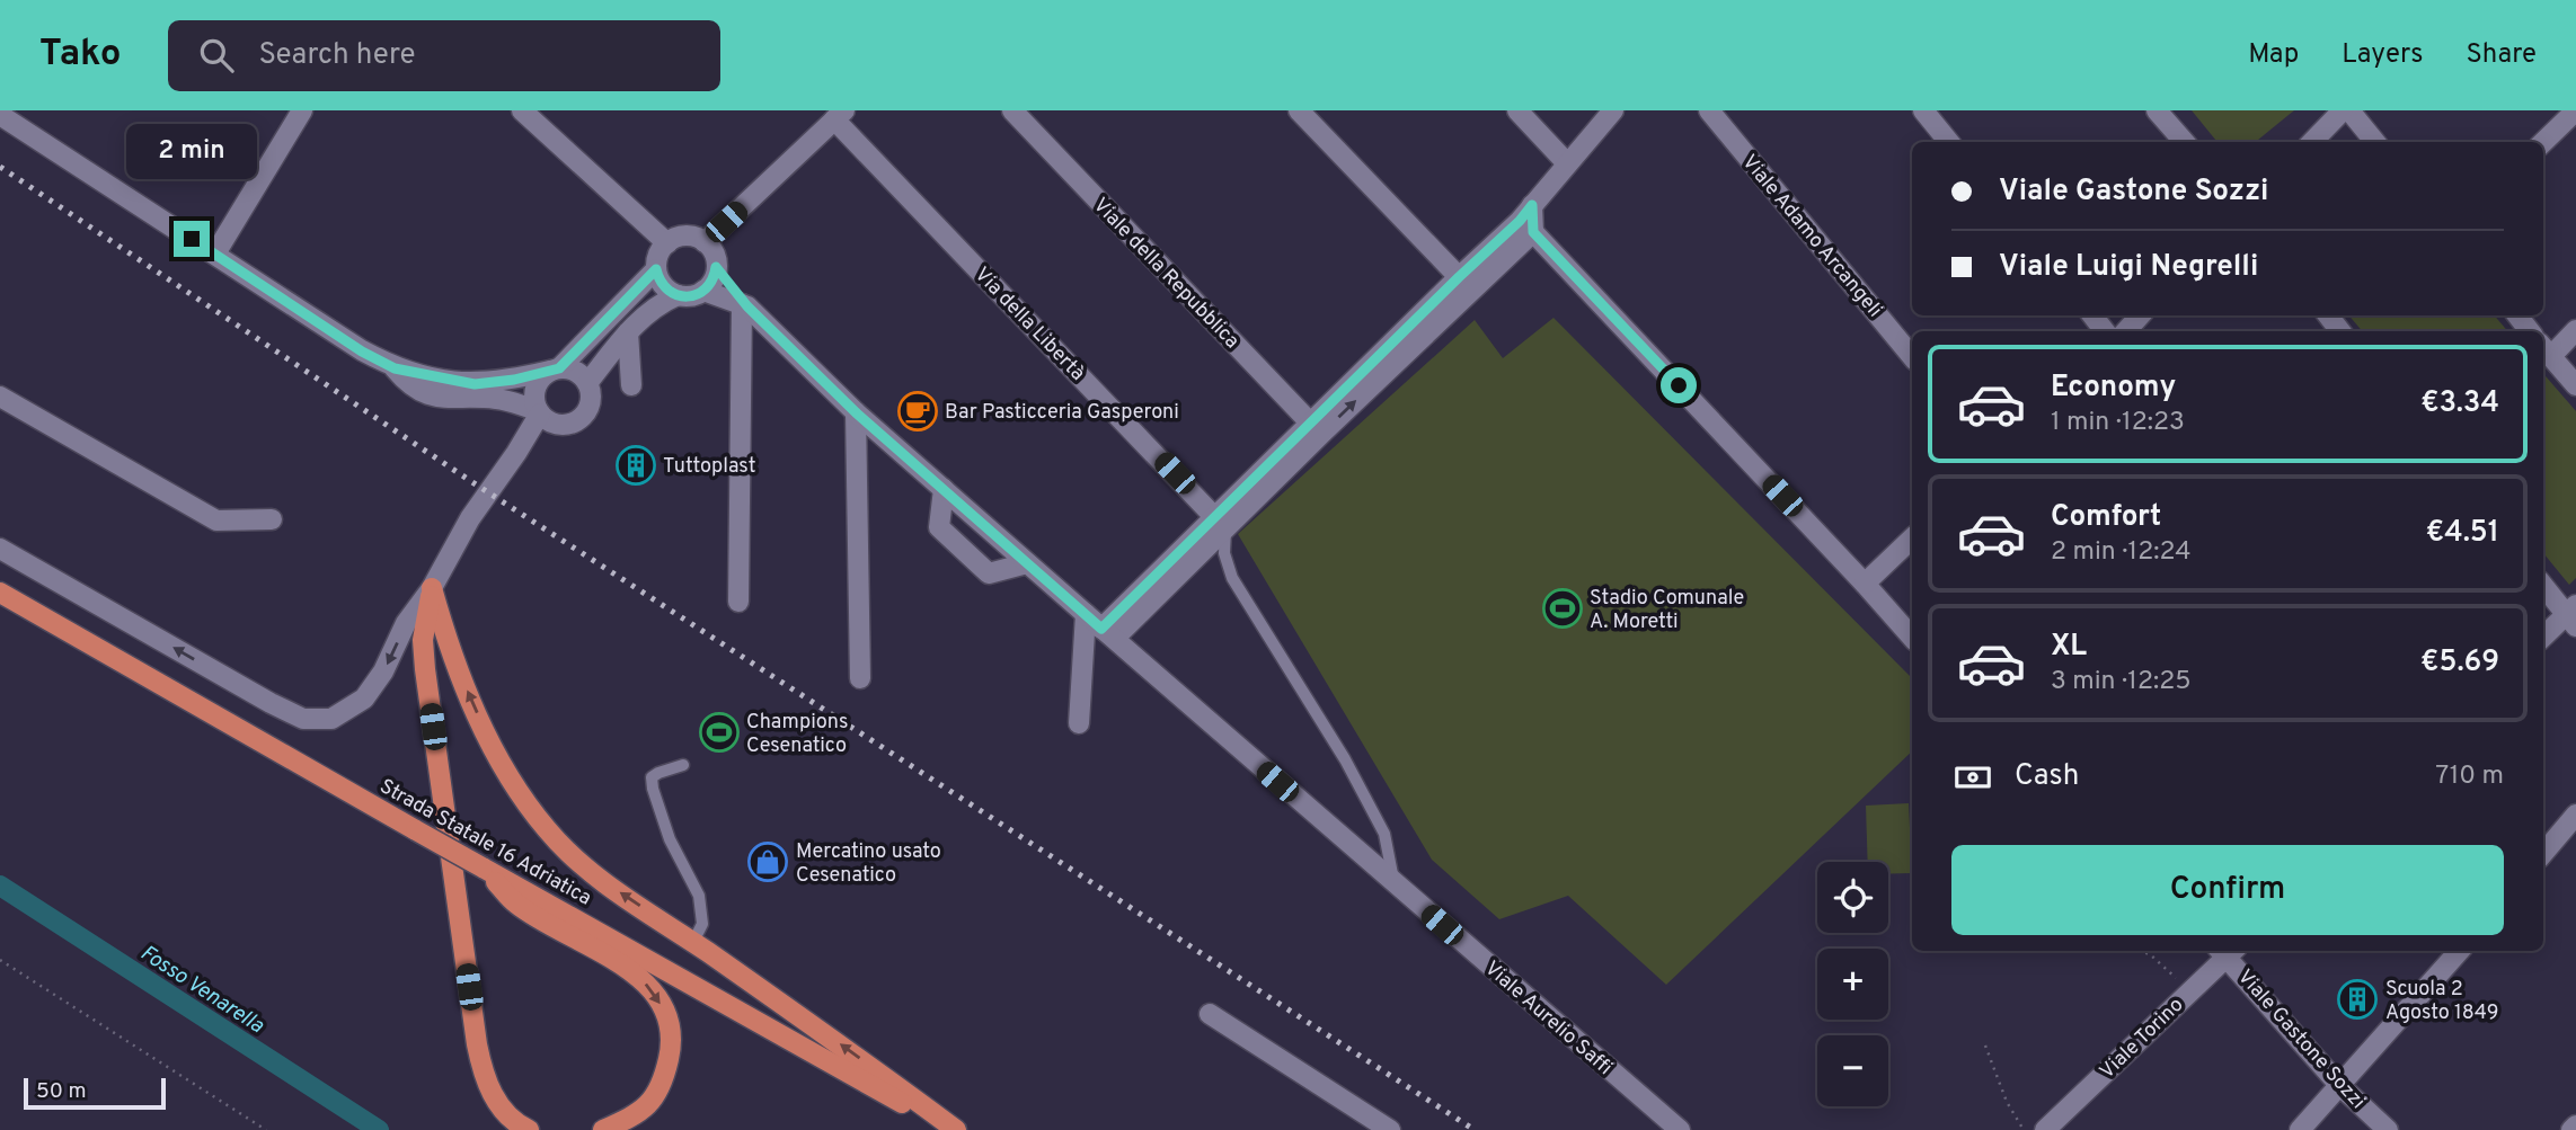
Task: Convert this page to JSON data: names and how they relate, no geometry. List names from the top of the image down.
{
  "streets": {
    "main road": ["Strada Statale 16 Adriatica"],
    "street": [
      "Viale Adamo Arcangeli",
      "Viale della Repubblica",
      "Via della Libertà",
      "Viale Aurelio Saffi",
      "Viale Torino",
      "Viale Gastone Sozzi"
    ]
  },
  "water": ["Fosso Venarella"],
  "places": {
    "cafe": ["Bar Pasticceria Gasperoni"],
    "building": ["Tuttoplast", "Scuola 2 Agosto 1849"],
    "sports": ["Stadio Comunale A. Moretti", "Champions Cesenatico"],
    "shop": ["Mercatino usato Cesenatico"]
  },
  "scale_bar": "50 m",
  "page": {
    "header": "Tako",
    "search": "Search here",
    "nav": ["Map", "Layers", "Share"],
    "bubble": "2 min",
    "banner": ["Viale Gastone Sozzi", "Viale Luigi Negrelli"],
    "list": [
      {
        "name": "Economy",
        "note": "1 min · 12:23",
        "value": "€3.34"
      },
      {
        "name": "Comfort",
        "note": "2 min · 12:24",
        "value": "€4.51"
      },
      {
        "name": "XL",
        "note": "3 min · 12:25",
        "value": "€5.69"
      }
    ],
    "pay": ["Cash", "710 m"],
    "buttons": "Confirm",
    "map_buttons": ["+", "−"],
    "scale": "50 m"
  }
}
